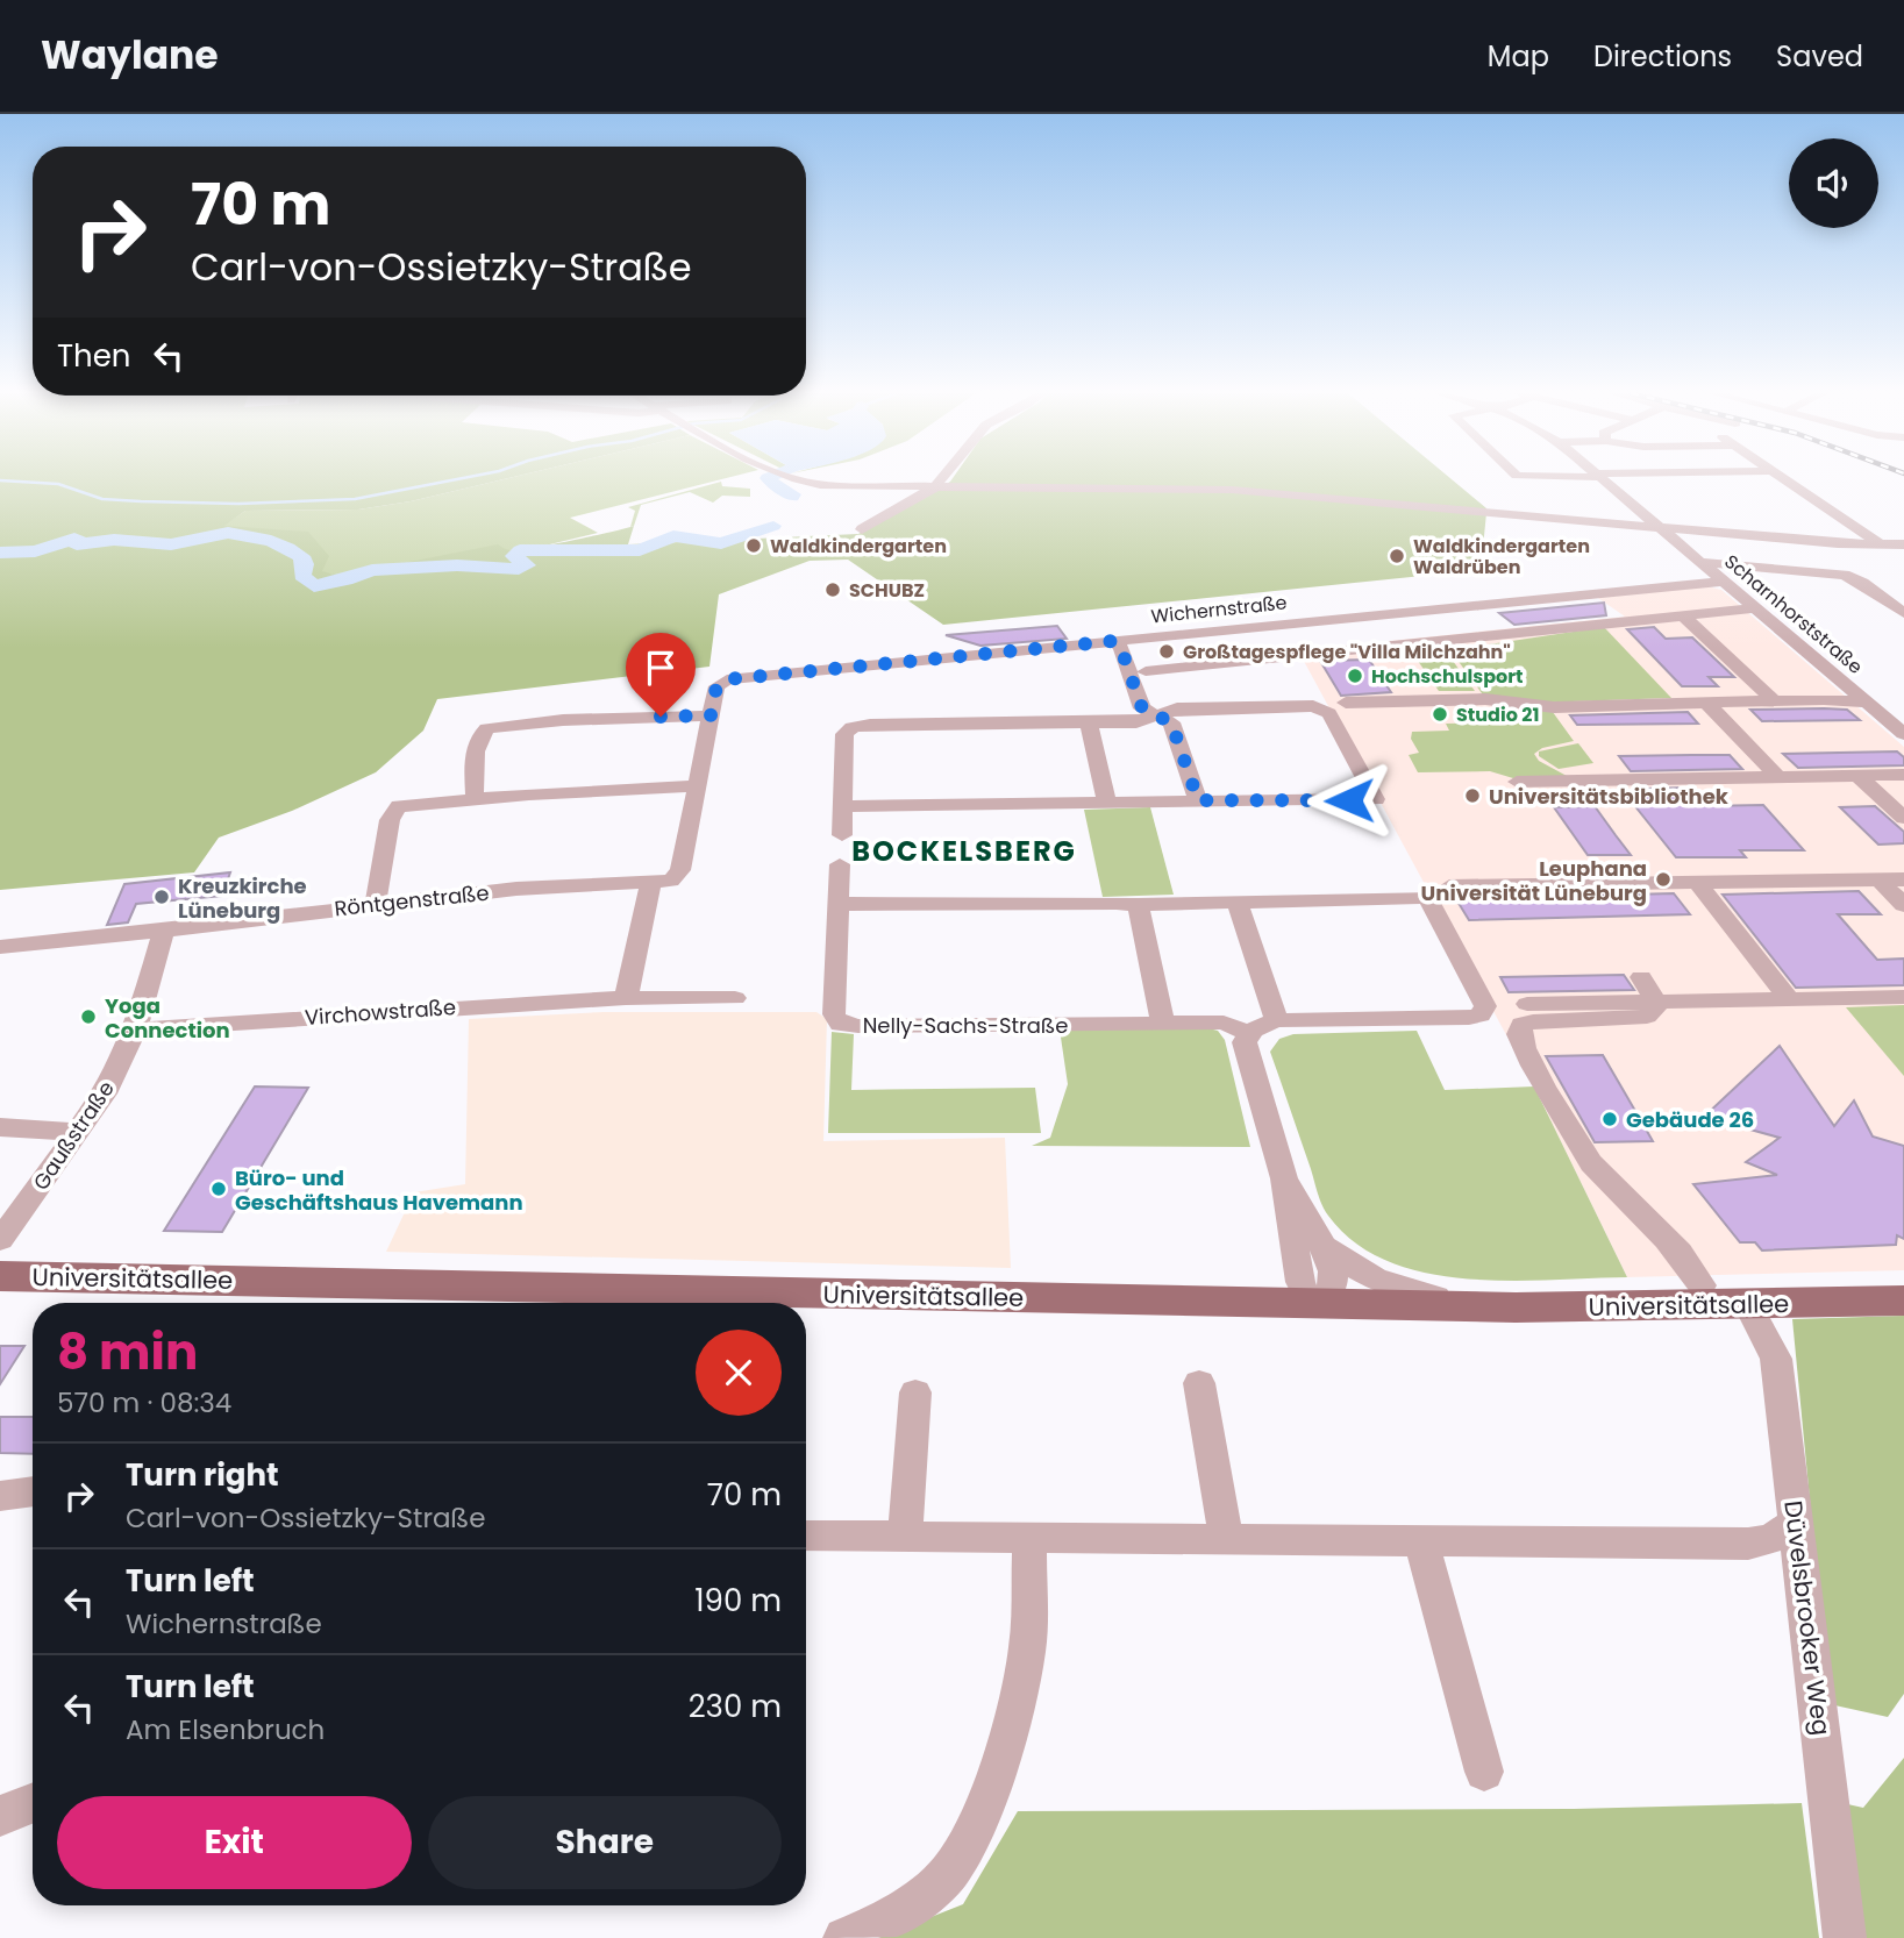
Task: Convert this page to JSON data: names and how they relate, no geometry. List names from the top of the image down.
{
  "streets": {
    "main road": ["Universitätsallee"],
    "street": [
      "Wichernstraße",
      "Scharnhorststraße",
      "Röntgenstraße",
      "Virchowstraße",
      "Nelly-Sachs-Straße",
      "Gaußstraße",
      "Düvelsbrooker Weg"
    ]
  },
  "crossings": [
    ["Wichernstraße", "Scharnhorststraße"],
    ["Röntgenstraße", "Gaußstraße"],
    ["Virchowstraße", "Gaußstraße"],
    ["Universitätsallee", "Düvelsbrooker Weg"]
  ],
  "districts": ["BOCKELSBERG"],
  "places": [
    "Waldkindergarten",
    "Waldkindergarten Waldrüben",
    "SCHUBZ",
    "Großtagespflege \"Villa Milchzahn\"",
    "Hochschulsport",
    "Studio 21",
    "Universitätsbibliothek",
    "Leuphana Universität Lüneburg",
    "Kreuzkirche Lüneburg",
    "Yoga Connection",
    "Gebäude 26",
    "Büro- und Geschäftshaus Havemann"
  ],
  "page": {
    "header": "Waylane",
    "nav": ["Map", "Directions", "Saved"],
    "turn": ["70 m", "Carl-von-Ossietzky-Straße"],
    "then": "Then",
    "heading": ["8 min", "570 m · 08:34"],
    "list": [
      {
        "name": "Turn right",
        "note": "Carl-von-Ossietzky-Straße",
        "value": "70 m"
      },
      {
        "name": "Turn left",
        "note": "Wichernstraße",
        "value": "190 m"
      },
      {
        "name": "Turn left",
        "note": "Am Elsenbruch",
        "value": "230 m"
      }
    ],
    "buttons": ["Exit", "Share"]
  }
}
